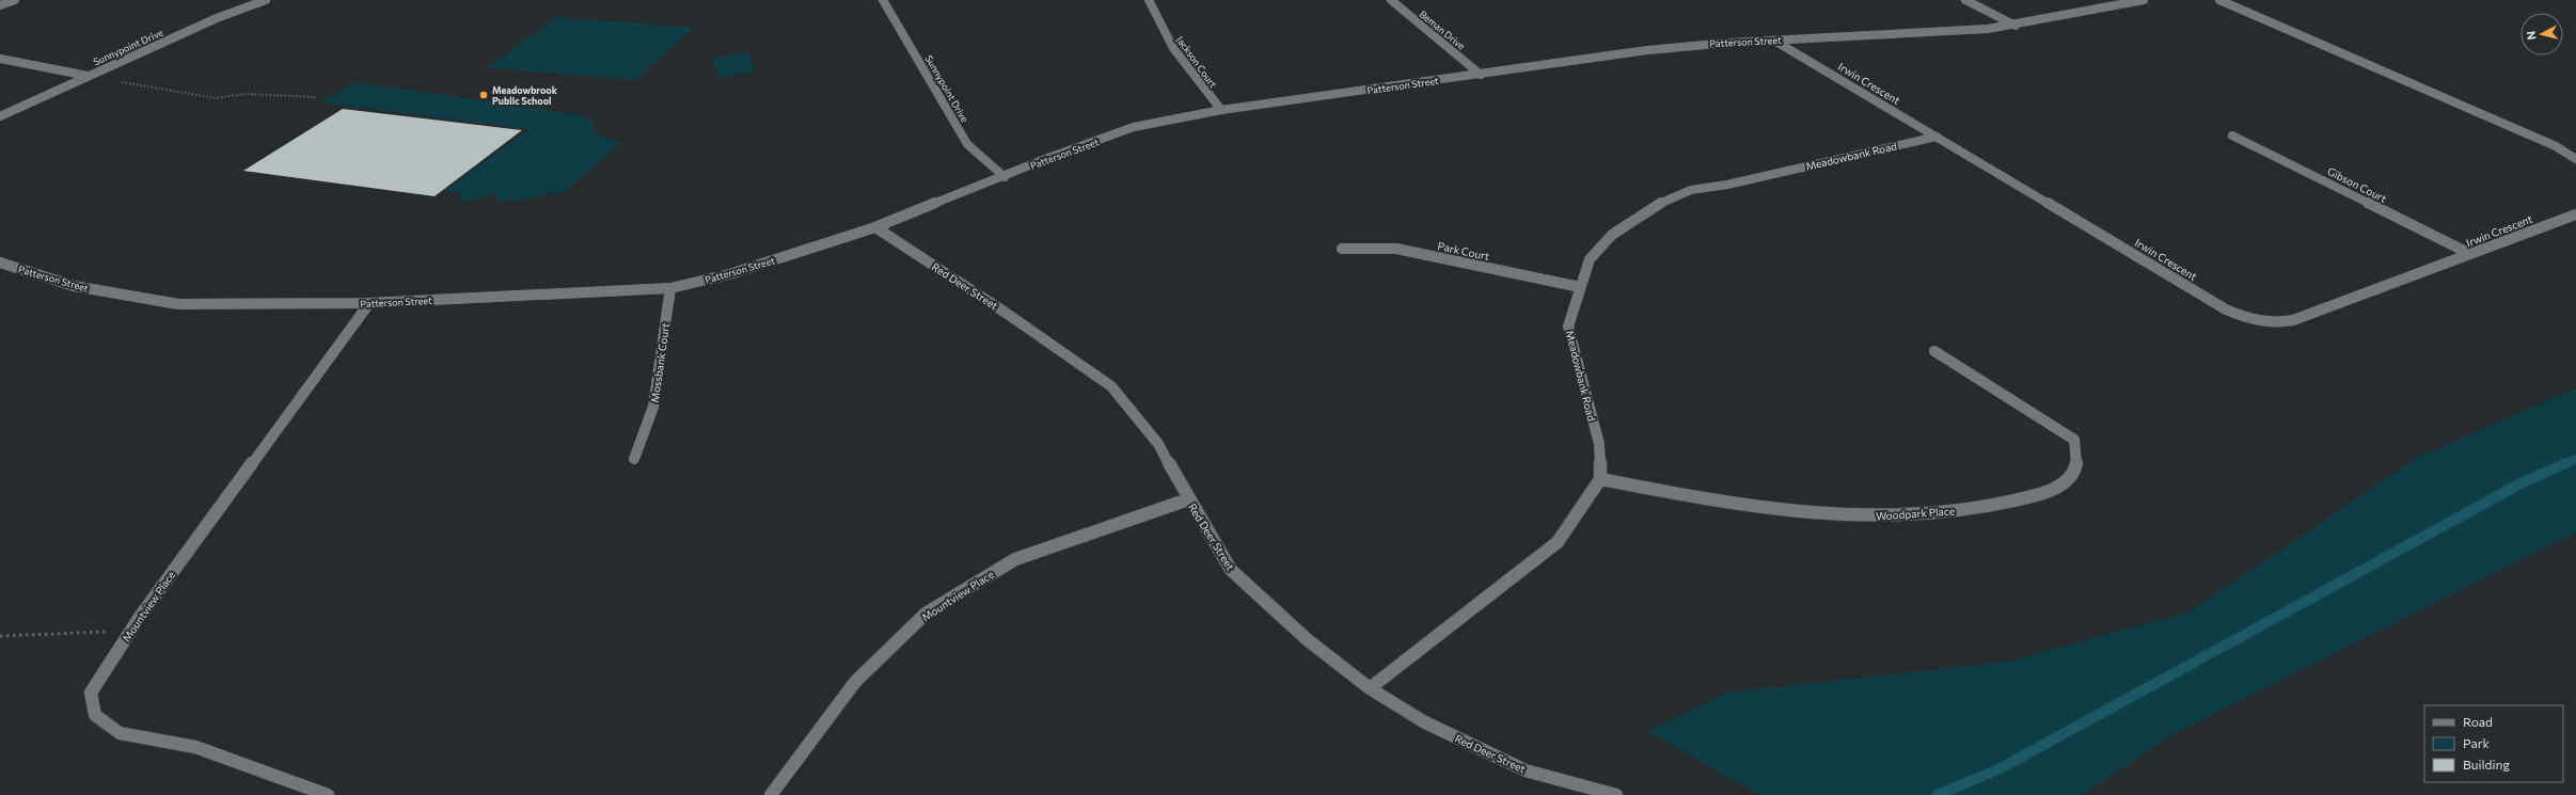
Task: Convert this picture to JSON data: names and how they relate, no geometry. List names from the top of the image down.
{
  "streets": {
    "street": [
      "Beman Drive",
      "Patterson Street",
      "Sunnypoint Drive",
      "Jackson Court",
      "Irwin Crescent",
      "Meadowbank Road",
      "Gibson Court",
      "Park Court",
      "Red Deer Street",
      "Mossbank Court",
      "Woodpark Place",
      "Mountview Place"
    ]
  },
  "crossings": [
    ["Beman Drive", "Patterson Street"],
    ["Patterson Street", "Sunnypoint Drive"],
    ["Patterson Street", "Jackson Court"],
    ["Patterson Street", "Irwin Crescent"],
    ["Patterson Street", "Red Deer Street"],
    ["Patterson Street", "Mossbank Court"],
    ["Patterson Street", "Mountview Place"],
    ["Irwin Crescent", "Meadowbank Road"],
    ["Irwin Crescent", "Gibson Court"],
    ["Meadowbank Road", "Park Court"],
    ["Meadowbank Road", "Woodpark Place"],
    ["Red Deer Street", "Mountview Place"]
  ],
  "places": ["Meadowbrook Public School"],
  "legend": ["Road", "Park", "Building"],
  "north": "left"
}
